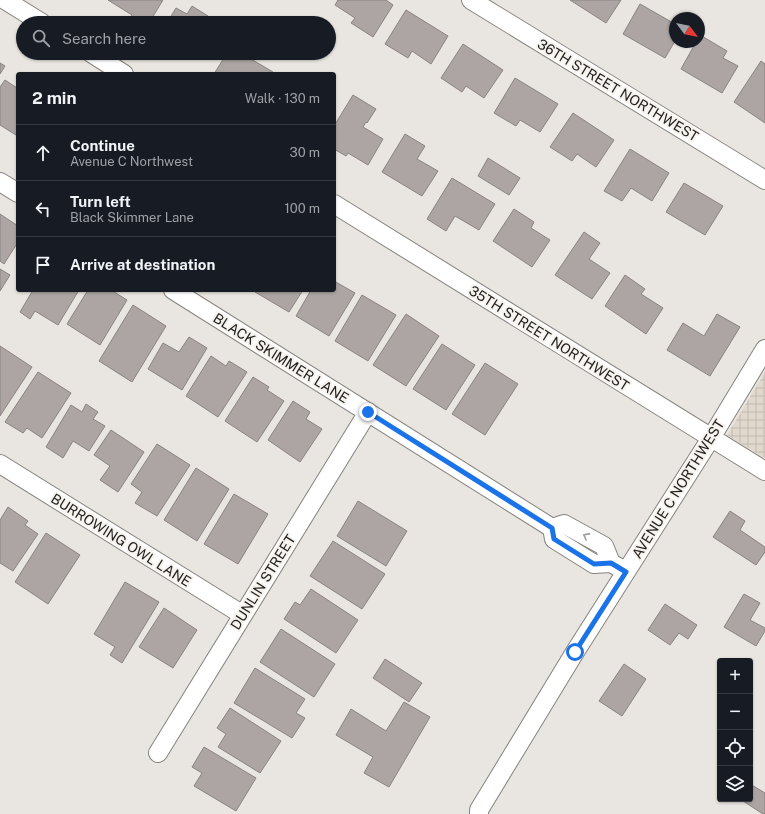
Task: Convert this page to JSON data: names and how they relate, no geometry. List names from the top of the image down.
{
  "streets": {
    "street": [
      "36TH STREET NORTHWEST",
      "35TH STREET NORTHWEST",
      "BLACK SKIMMER LANE",
      "AVENUE C NORTHWEST",
      "BURROWING OWL LANE",
      "DUNLIN STREET"
    ]
  },
  "crossings": [
    ["35TH STREET NORTHWEST", "AVENUE C NORTHWEST"],
    ["BLACK SKIMMER LANE", "AVENUE C NORTHWEST"],
    ["BLACK SKIMMER LANE", "DUNLIN STREET"],
    ["BURROWING OWL LANE", "DUNLIN STREET"]
  ],
  "north": "bottom right",
  "page": {
    "search": "Search here",
    "heading": ["2 min", "Walk · 130 m"],
    "list": [
      ["Continue", "Avenue C Northwest", "30 m"],
      ["Turn left", "Black Skimmer Lane", "100 m"],
      "Arrive at destination"
    ],
    "map_buttons": ["+", "−"]
  }
}
